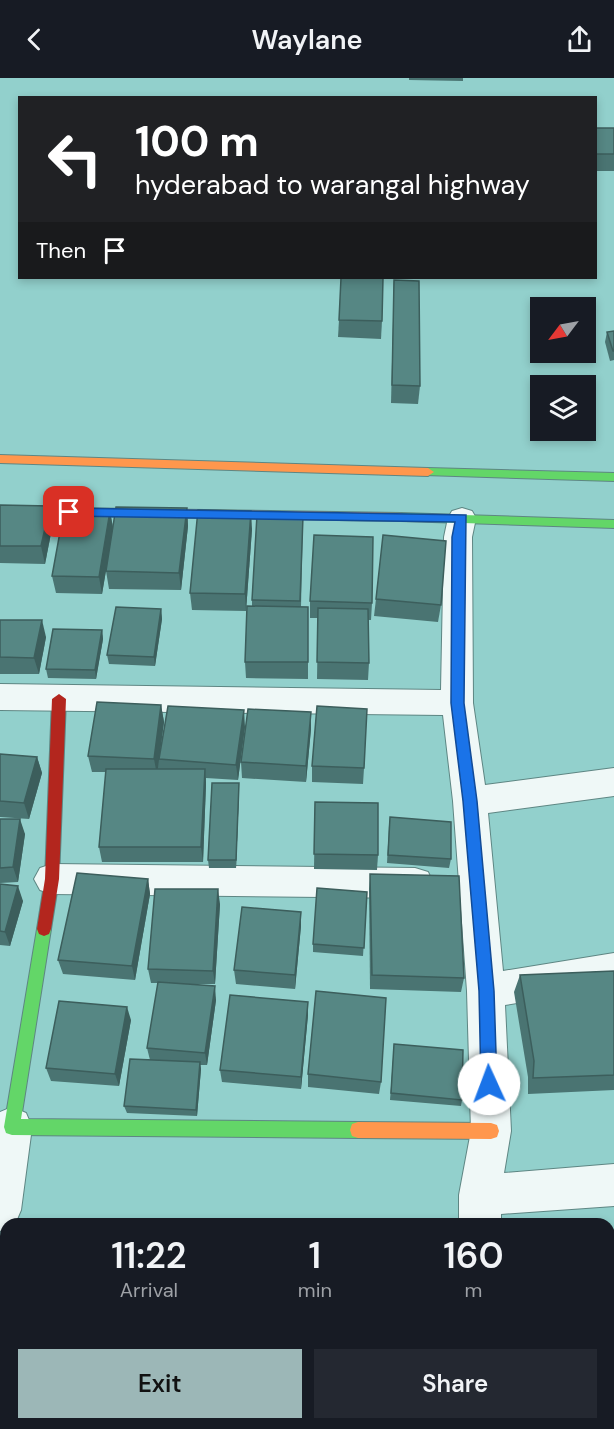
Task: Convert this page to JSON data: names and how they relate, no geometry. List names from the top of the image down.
{
  "north": "bottom left",
  "page": {
    "header": "Waylane",
    "turn": ["100 m", "hyderabad to warangal highway"],
    "then": "Then",
    "eta": [
      "11:22",
      "Arrival",
      "1",
      "min",
      "160",
      "m"
    ],
    "buttons": ["Exit", "Share"]
  }
}
